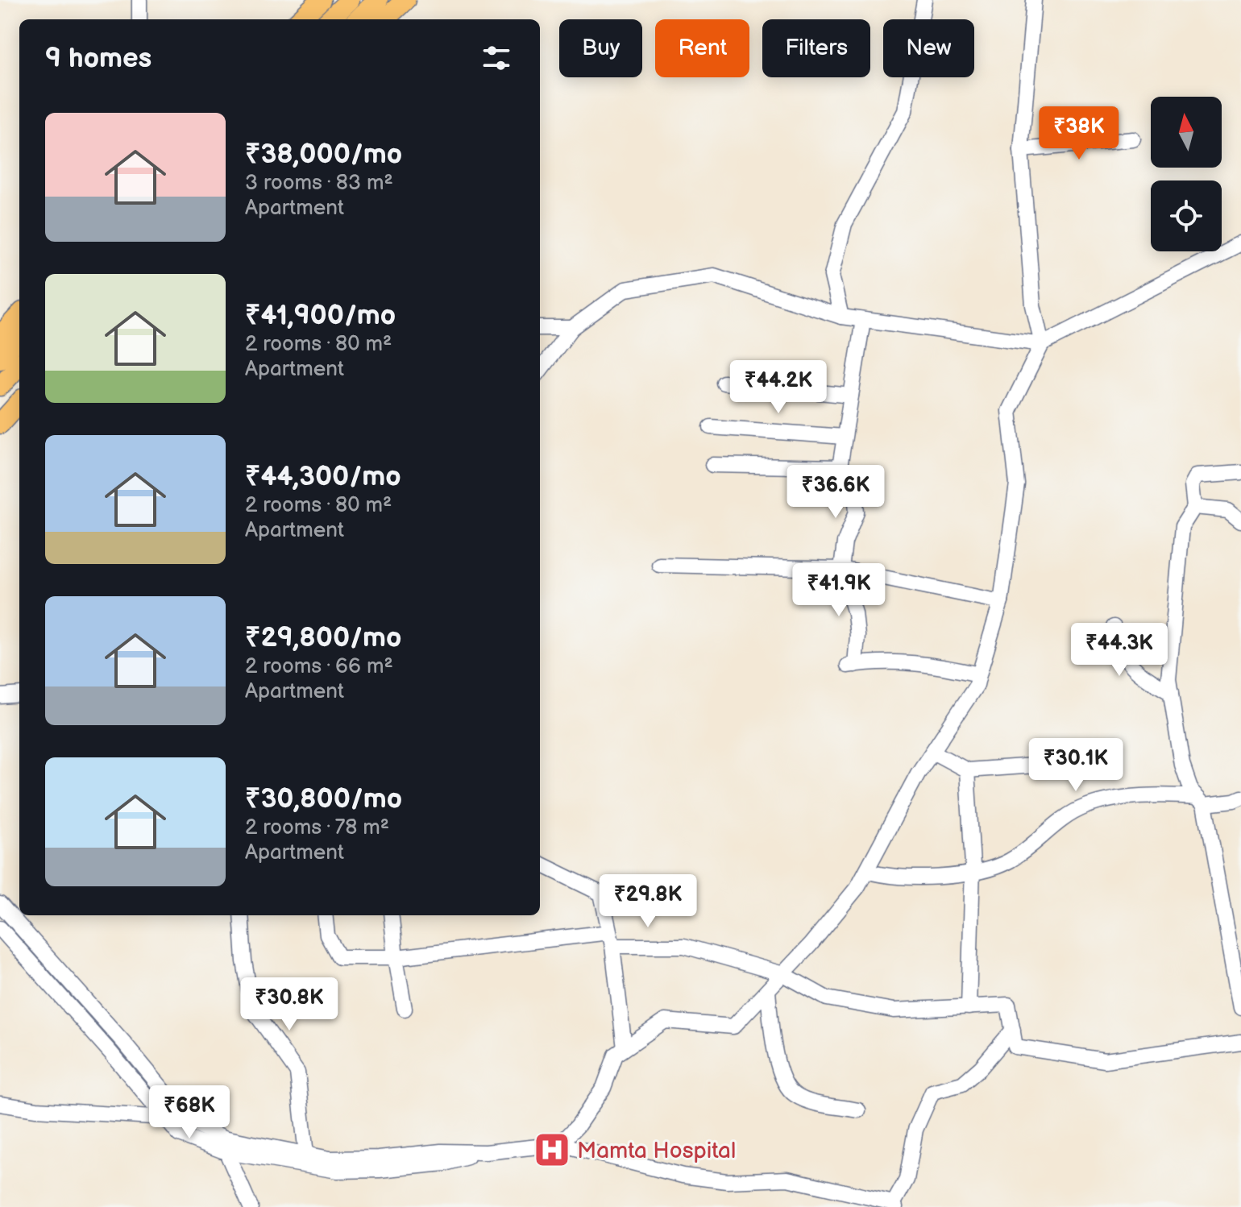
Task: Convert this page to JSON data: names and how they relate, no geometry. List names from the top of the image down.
{
  "places": {
    "hospital": ["Mamta Hospital"]
  },
  "north": "top",
  "page": {
    "chip": [
      "Buy",
      "Rent",
      "Filters",
      "New"
    ],
    "heading": "9 homes",
    "list": [
      {
        "name": "₹38,000/mo",
        "note": "3 rooms · 83 m² · Apartment"
      },
      {
        "name": "₹41,900/mo",
        "note": "2 rooms · 80 m² · Apartment"
      },
      {
        "name": "₹44,300/mo",
        "note": "2 rooms · 80 m² · Apartment"
      },
      {
        "name": "₹29,800/mo",
        "note": "2 rooms · 66 m² · Apartment"
      },
      {
        "name": "₹30,800/mo",
        "note": "2 rooms · 78 m² · Apartment"
      }
    ],
    "price": [
      "₹38K",
      "₹44.2K",
      "₹36.6K",
      "₹41.9K",
      "₹44.3K",
      "₹30.1K",
      "₹29.8K",
      "₹30.8K",
      "₹68K"
    ]
  }
}
